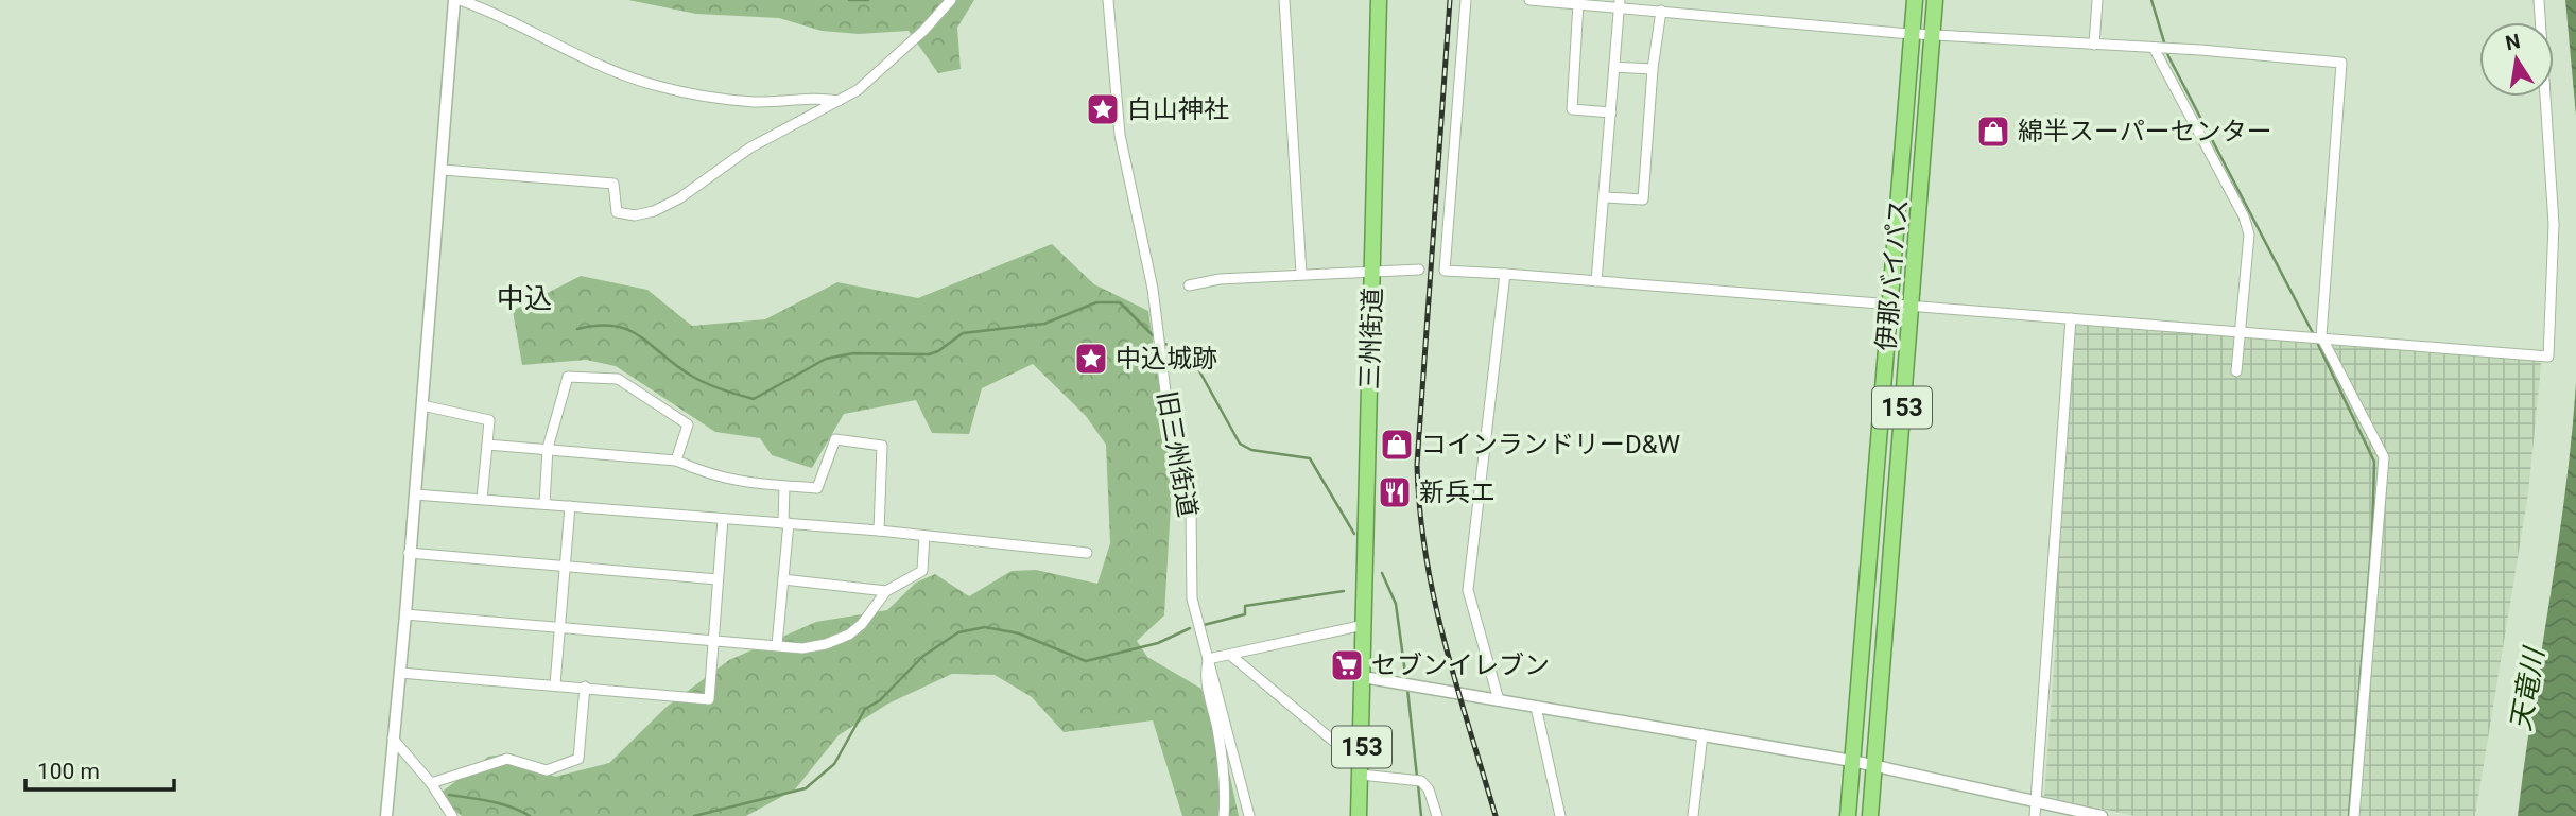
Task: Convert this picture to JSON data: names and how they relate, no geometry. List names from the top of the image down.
{
  "streets": {
    "highway": ["伊那バイパス", "三州街道", "153"],
    "street": ["旧三州街道"]
  },
  "crossings": [
    ["三州街道", "153"]
  ],
  "districts": ["中込"],
  "water": ["天竜川"],
  "places": {
    "place": ["白山神社", "中込城跡"],
    "shop": ["綿半スーパーセンター", "コインランドリーD&W"],
    "restaurant": ["新兵エ"],
    "supermarket": ["セブンイレブン"]
  },
  "scale_bar": "100 m",
  "north": "top"
}
